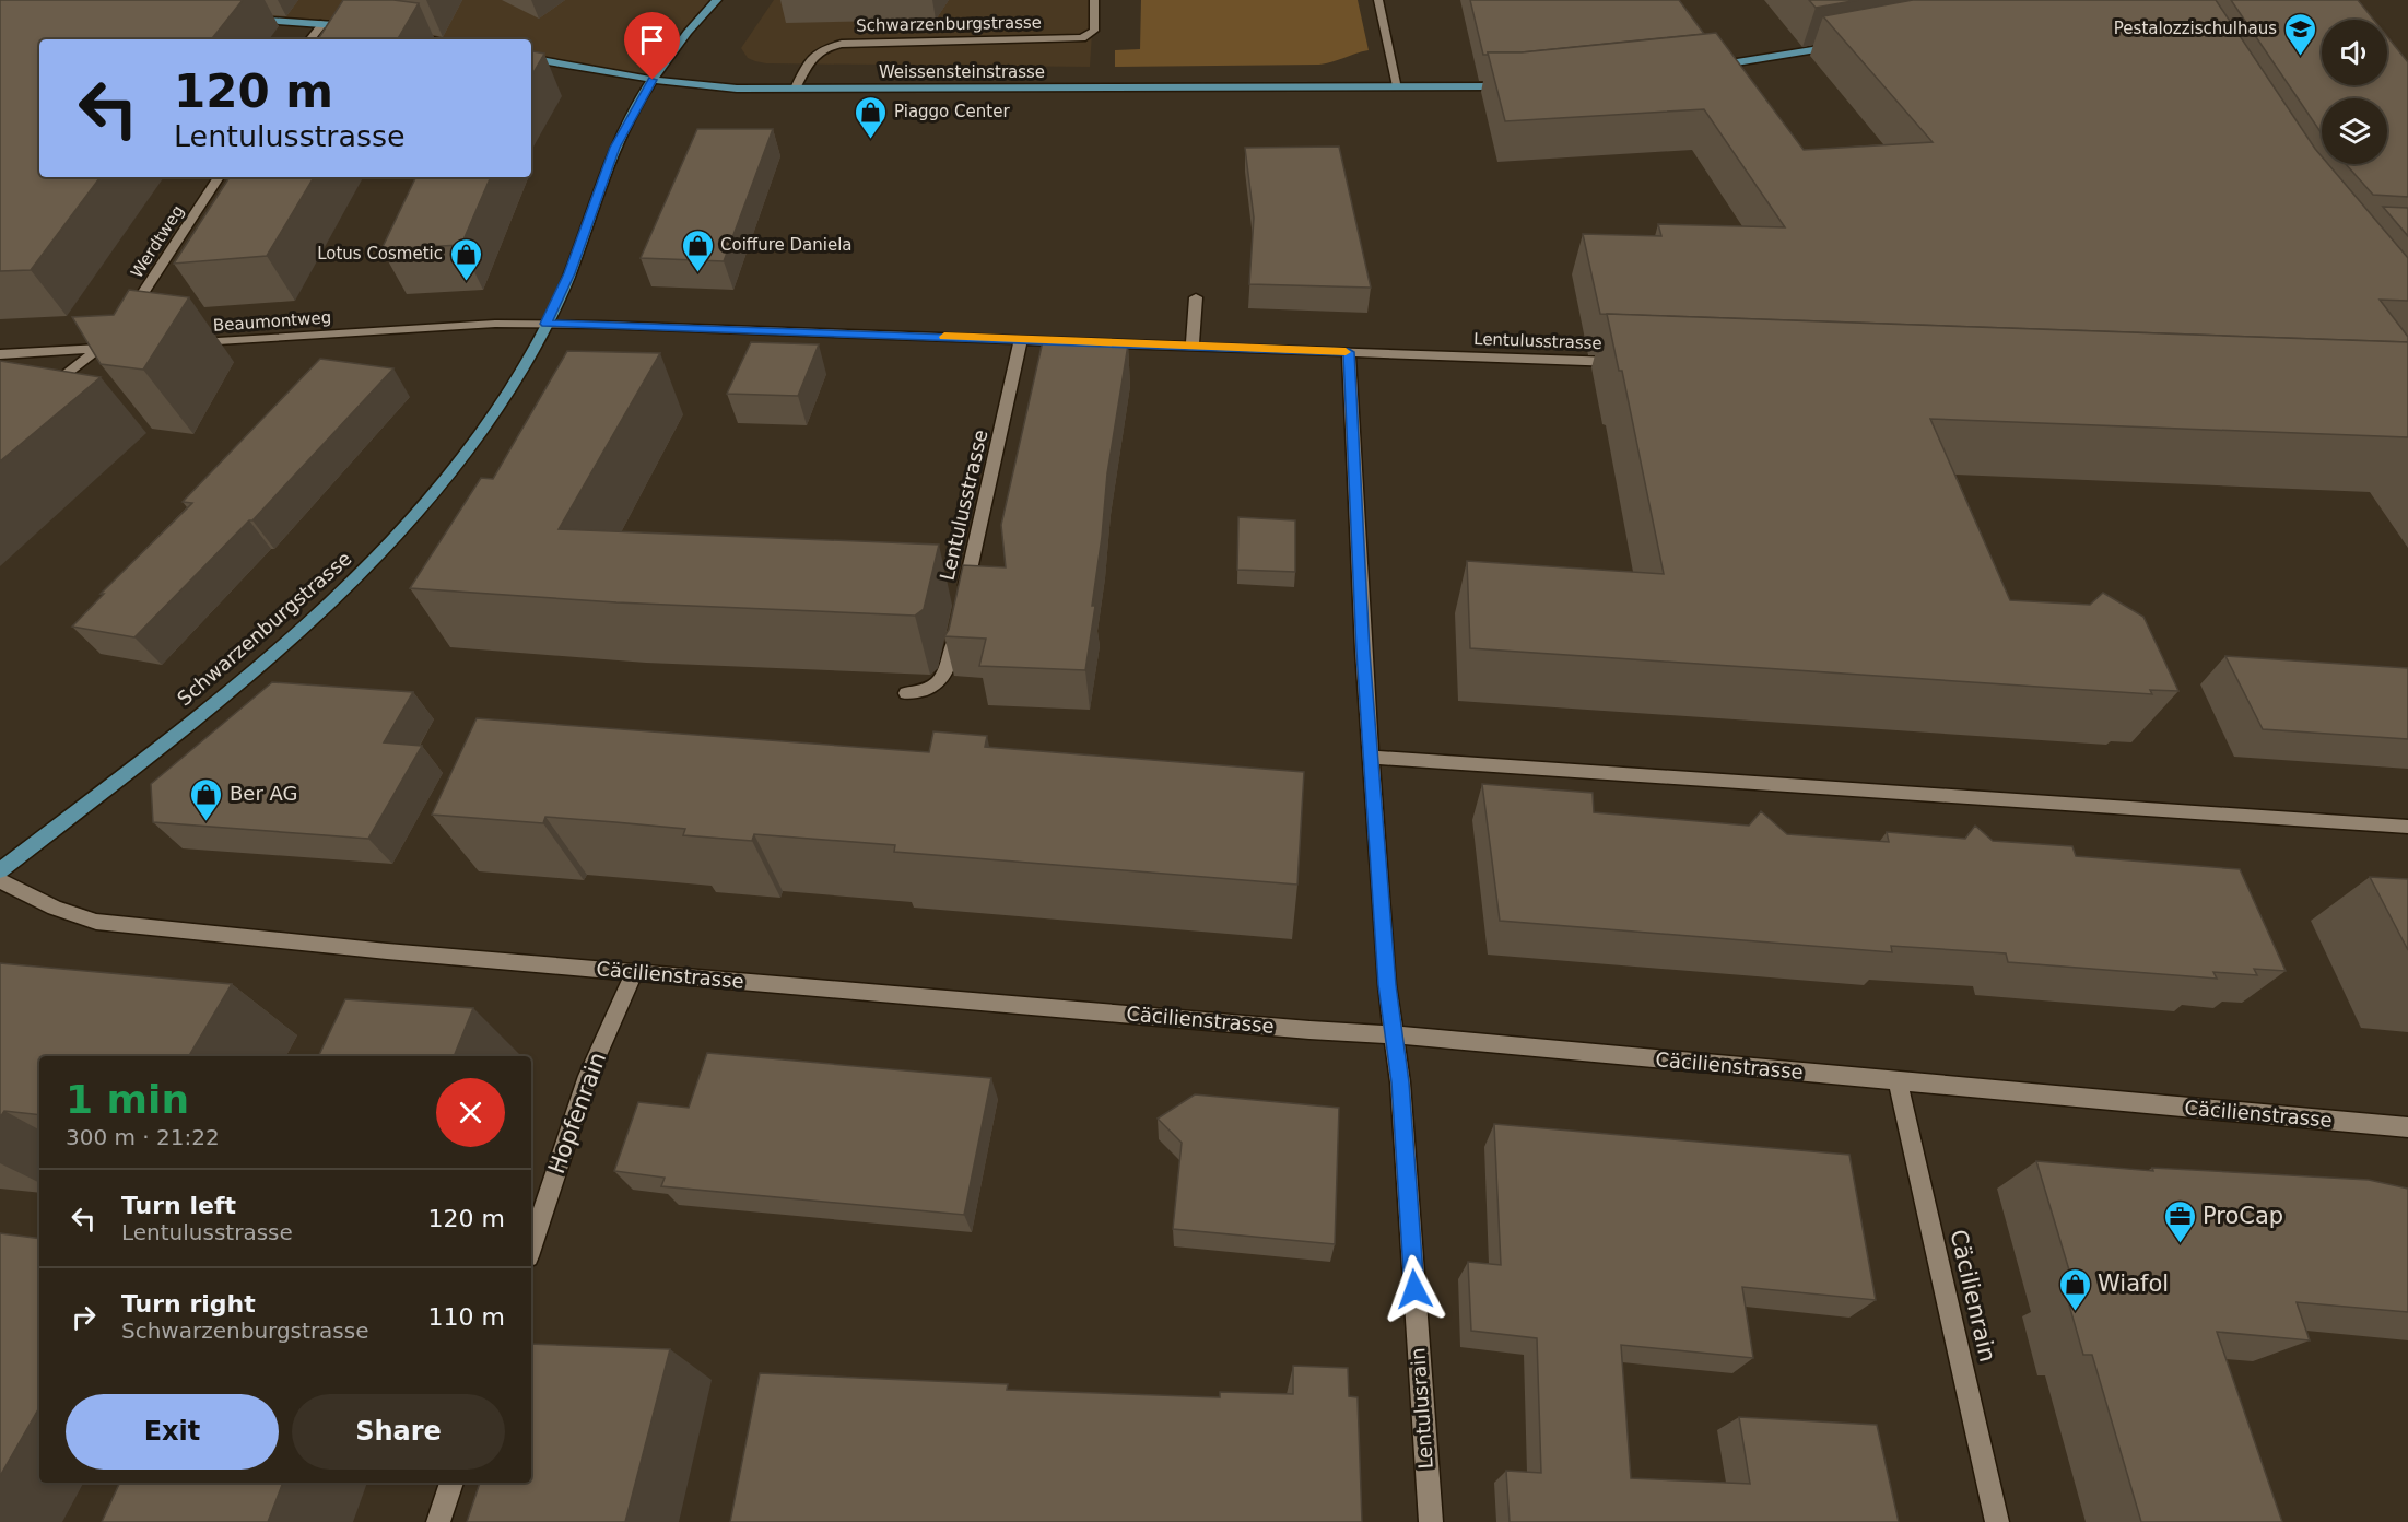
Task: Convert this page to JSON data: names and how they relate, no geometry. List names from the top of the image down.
{
  "streets": {
    "main road": ["Schwarzenburgstrasse", "Weissensteinstrasse"],
    "street": [
      "Werdtweg",
      "Beaumontweg",
      "Lentulusstrasse",
      "Cäcilienstrasse",
      "Hopfenrain",
      "Cäcilienrain",
      "Lentulusrain"
    ]
  },
  "crossings": [
    ["Schwarzenburgstrasse", "Weissensteinstrasse"],
    ["Schwarzenburgstrasse", "Beaumontweg"],
    ["Schwarzenburgstrasse", "Lentulusstrasse"],
    ["Beaumontweg", "Lentulusstrasse"],
    ["Lentulusstrasse", "Lentulusrain"],
    ["Cäcilienstrasse", "Hopfenrain"],
    ["Cäcilienstrasse", "Cäcilienrain"],
    ["Cäcilienstrasse", "Lentulusrain"]
  ],
  "places": {
    "school or university": ["Pestalozzischulhaus"],
    "shop": [
      "Piaggo Center",
      "Coiffure Daniela",
      "Lotus Cosmetic",
      "Ber AG",
      "Wiafol"
    ],
    "office": ["ProCap"]
  },
  "page": {
    "turn": ["120 m", "Lentulusstrasse"],
    "heading": ["1 min", "300 m · 21:22"],
    "list": [
      {
        "name": "Turn left",
        "note": "Lentulusstrasse",
        "value": "120 m"
      },
      {
        "name": "Turn right",
        "note": "Schwarzenburgstrasse",
        "value": "110 m"
      }
    ],
    "buttons": ["Exit", "Share"]
  }
}
